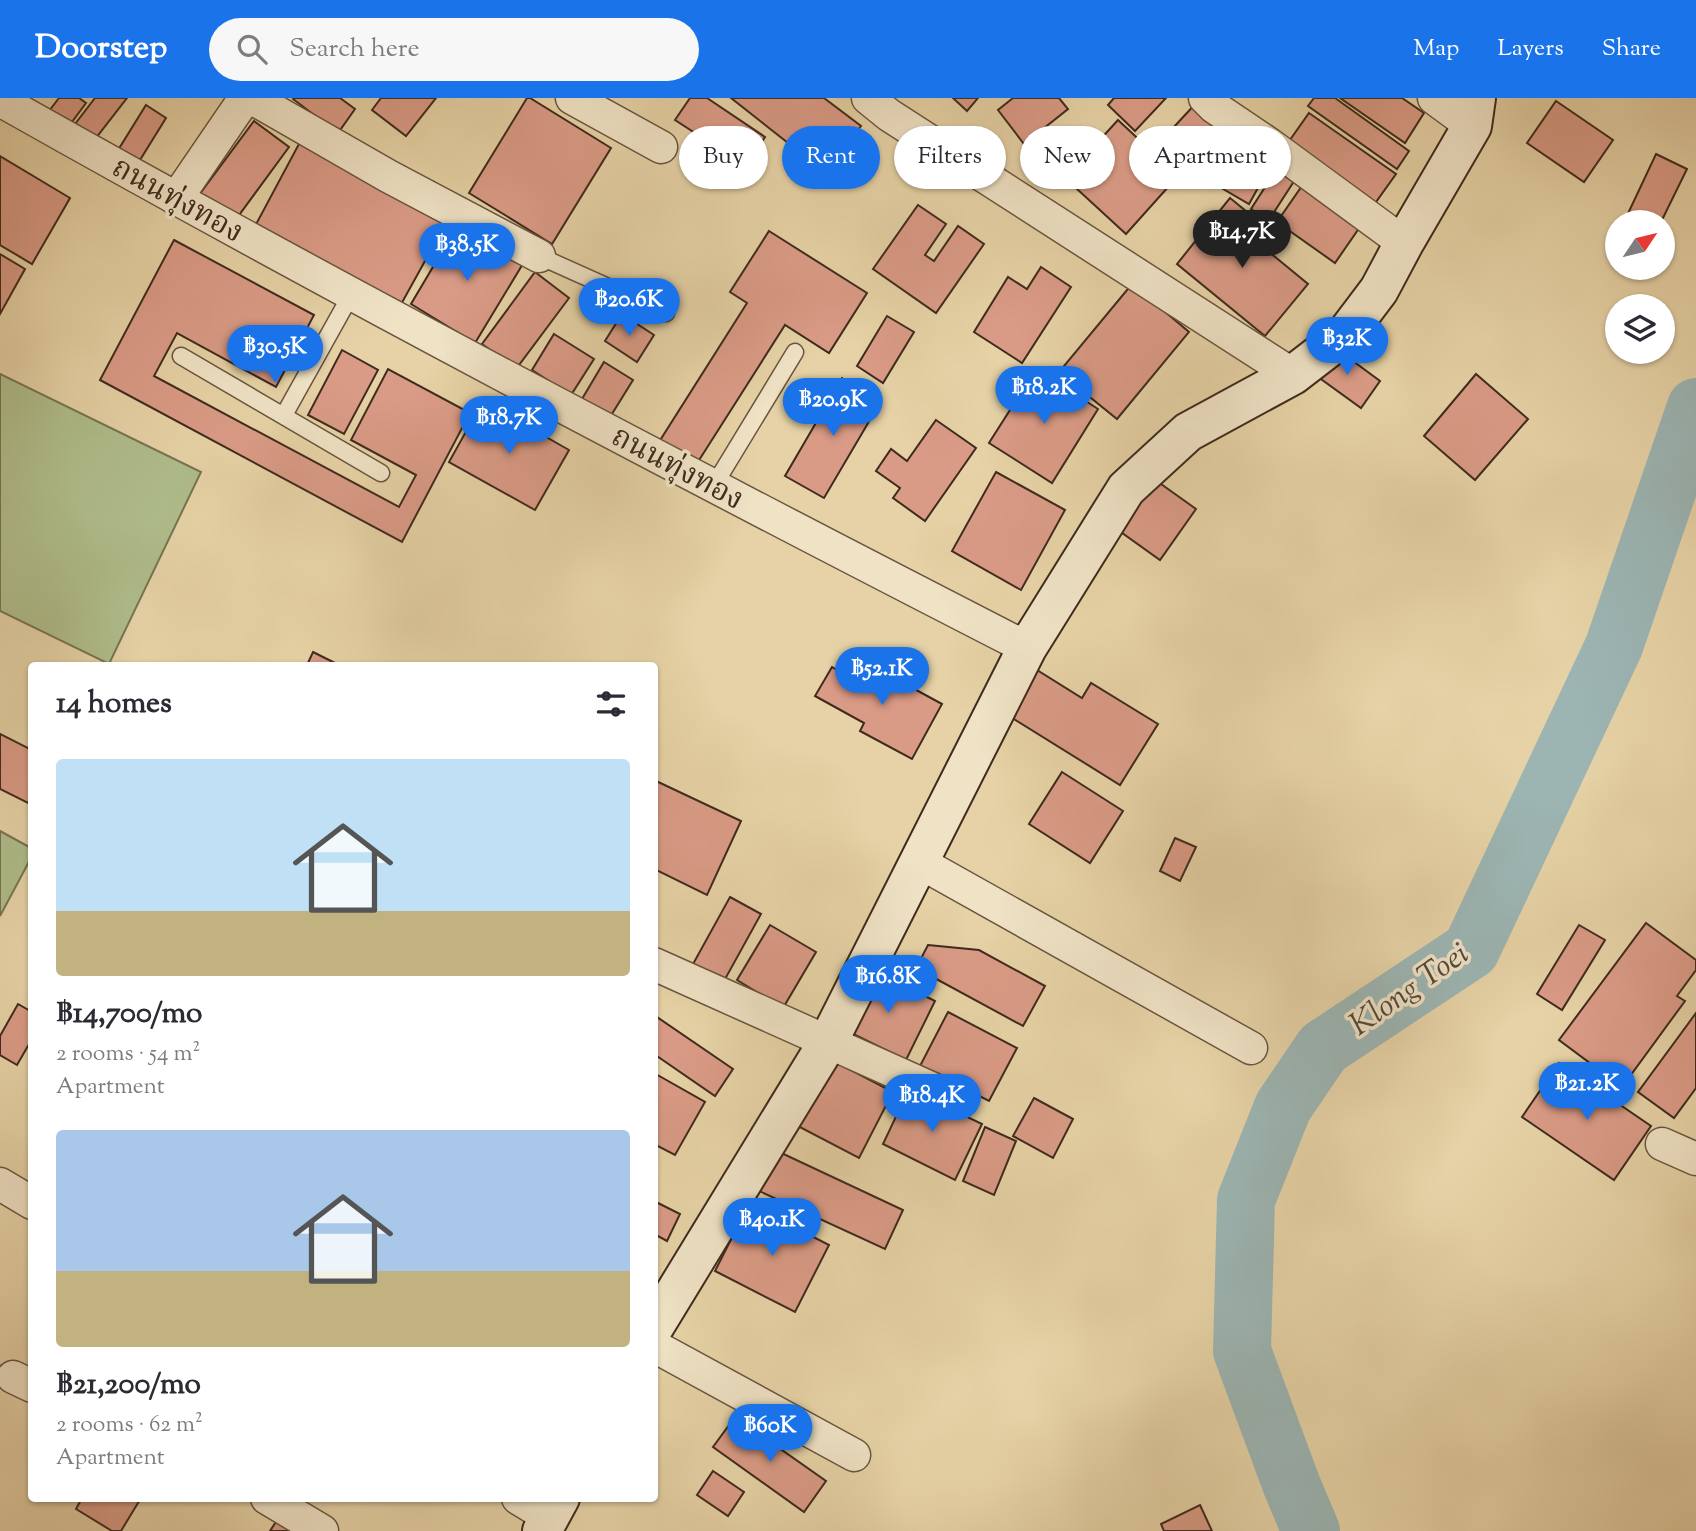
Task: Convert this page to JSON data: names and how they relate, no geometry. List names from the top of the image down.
{
  "streets": {
    "street": ["ถนนทุ่งทอง"]
  },
  "water": ["Klong Toei"],
  "north": "top right",
  "page": {
    "header": "Doorstep",
    "search": "Search here",
    "nav": ["Map", "Layers", "Share"],
    "chip": [
      "Buy",
      "Rent",
      "Filters",
      "New",
      "Apartment"
    ],
    "price": [
      "฿14.7K",
      "฿38.5K",
      "฿20.6K",
      "฿32K",
      "฿30.5K",
      "฿18.2K",
      "฿20.9K",
      "฿18.7K",
      "฿52.1K",
      "฿16.8K",
      "฿21.2K",
      "฿18.4K",
      "฿40.1K",
      "฿60K"
    ],
    "heading": "14 homes",
    "list": [
      {
        "name": "฿14,700/mo",
        "note": "2 rooms · 54 m² · Apartment"
      },
      {
        "name": "฿21,200/mo",
        "note": "2 rooms · 62 m² · Apartment"
      }
    ]
  }
}
